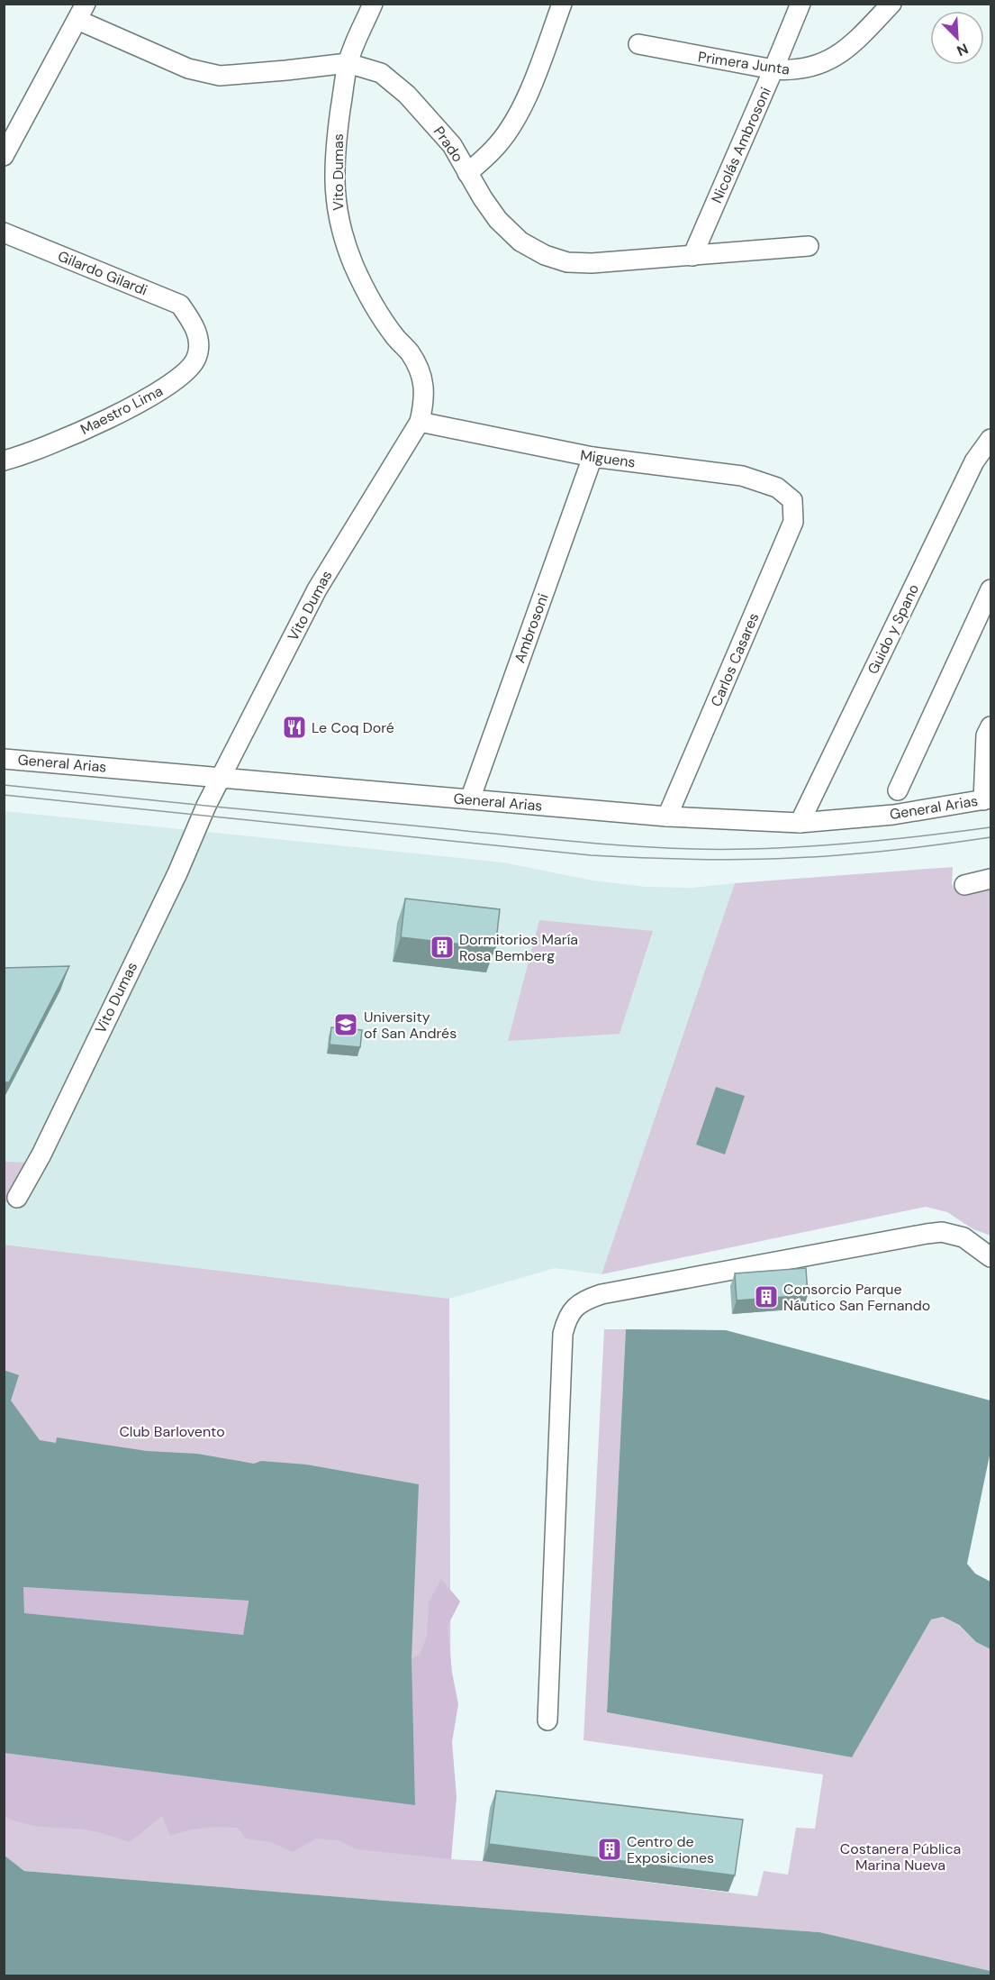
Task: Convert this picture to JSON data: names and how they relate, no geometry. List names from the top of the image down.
{
  "streets": {
    "street": [
      "Primera Junta",
      "Prado",
      "Nicolás Ambrosoni",
      "Vito Dumas",
      "Gilardo Gilardi",
      "Maestro Lima",
      "Miguens",
      "Ambrosoni",
      "Guido y Spano",
      "Carlos Casares",
      "General Arias"
    ]
  },
  "crossings": [
    ["Primera Junta", "Nicolás Ambrosoni"],
    ["Prado", "Nicolás Ambrosoni"],
    ["Prado", "Vito Dumas"],
    ["Vito Dumas", "Miguens"],
    ["Vito Dumas", "General Arias"],
    ["Gilardo Gilardi", "Maestro Lima"],
    ["Miguens", "Ambrosoni"],
    ["Miguens", "Carlos Casares"],
    ["Ambrosoni", "General Arias"],
    ["Guido y Spano", "General Arias"],
    ["Carlos Casares", "General Arias"]
  ],
  "parks": ["Club Barlovento", "Costanera Pública Marina Nueva"],
  "places": {
    "restaurant": ["Le Coq Doré"],
    "building": ["Dormitorios María Rosa Bemberg", "Consorcio Parque Náutico San Fernando", "Centro de Exposiciones"],
    "school or university": ["University of San Andrés"]
  },
  "north": "bottom right"
}
